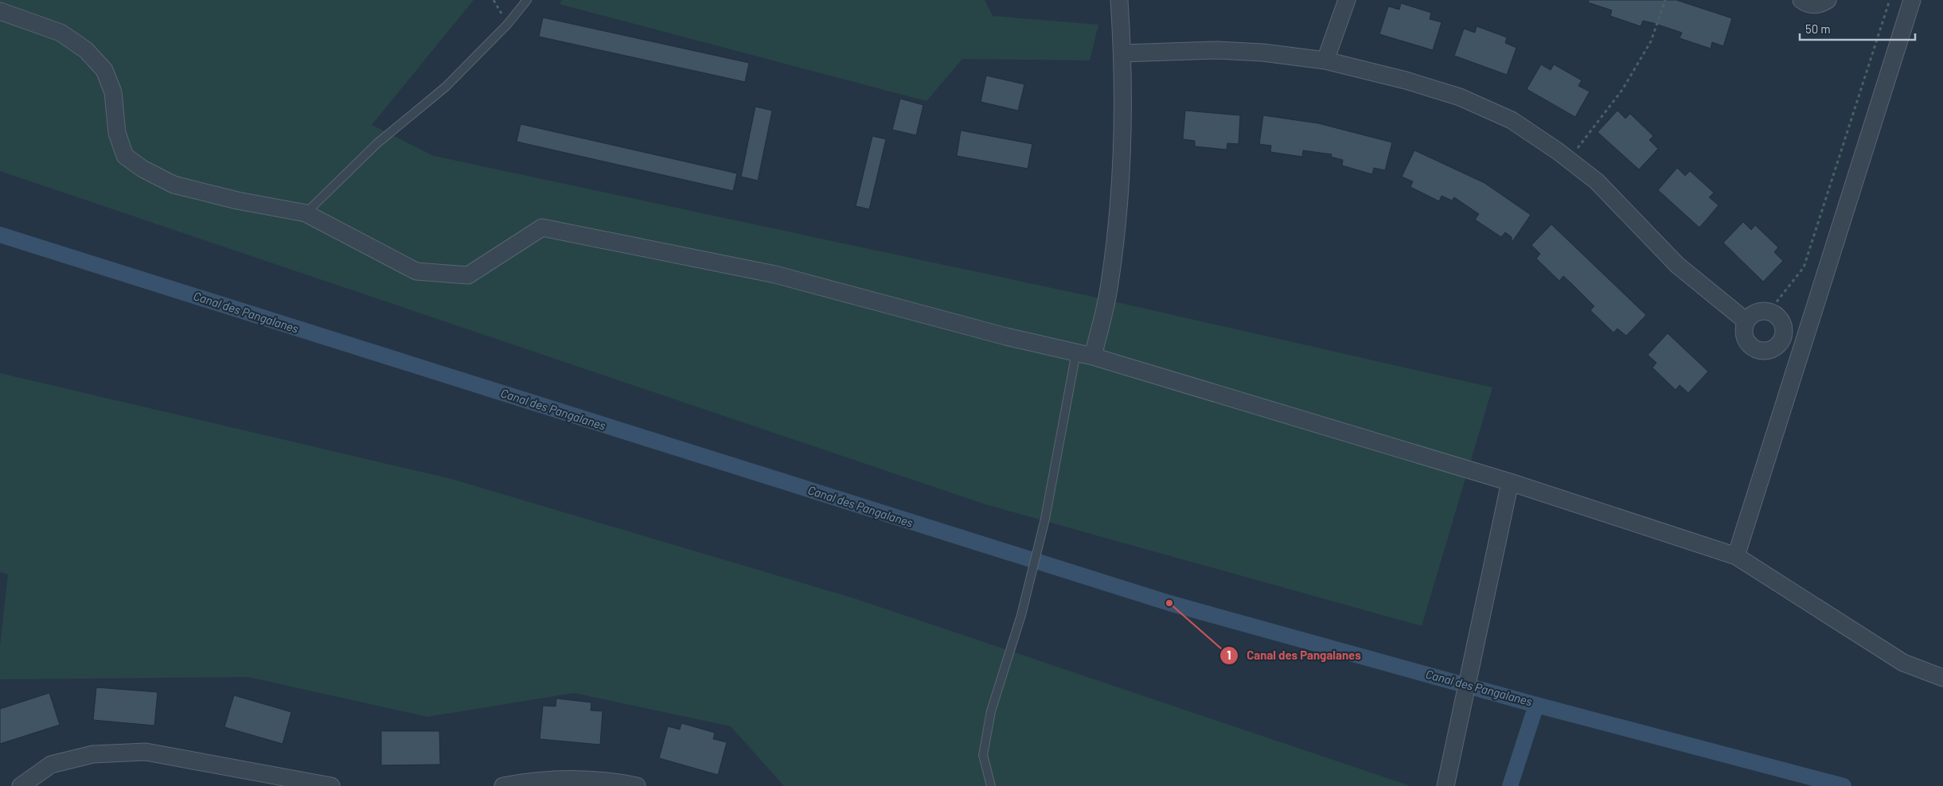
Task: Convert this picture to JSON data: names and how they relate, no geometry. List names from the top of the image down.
{
  "water": ["Canal des Pangalanes"],
  "places": ["Canal des Pangalanes"],
  "scale_bar": "50 m"
}
